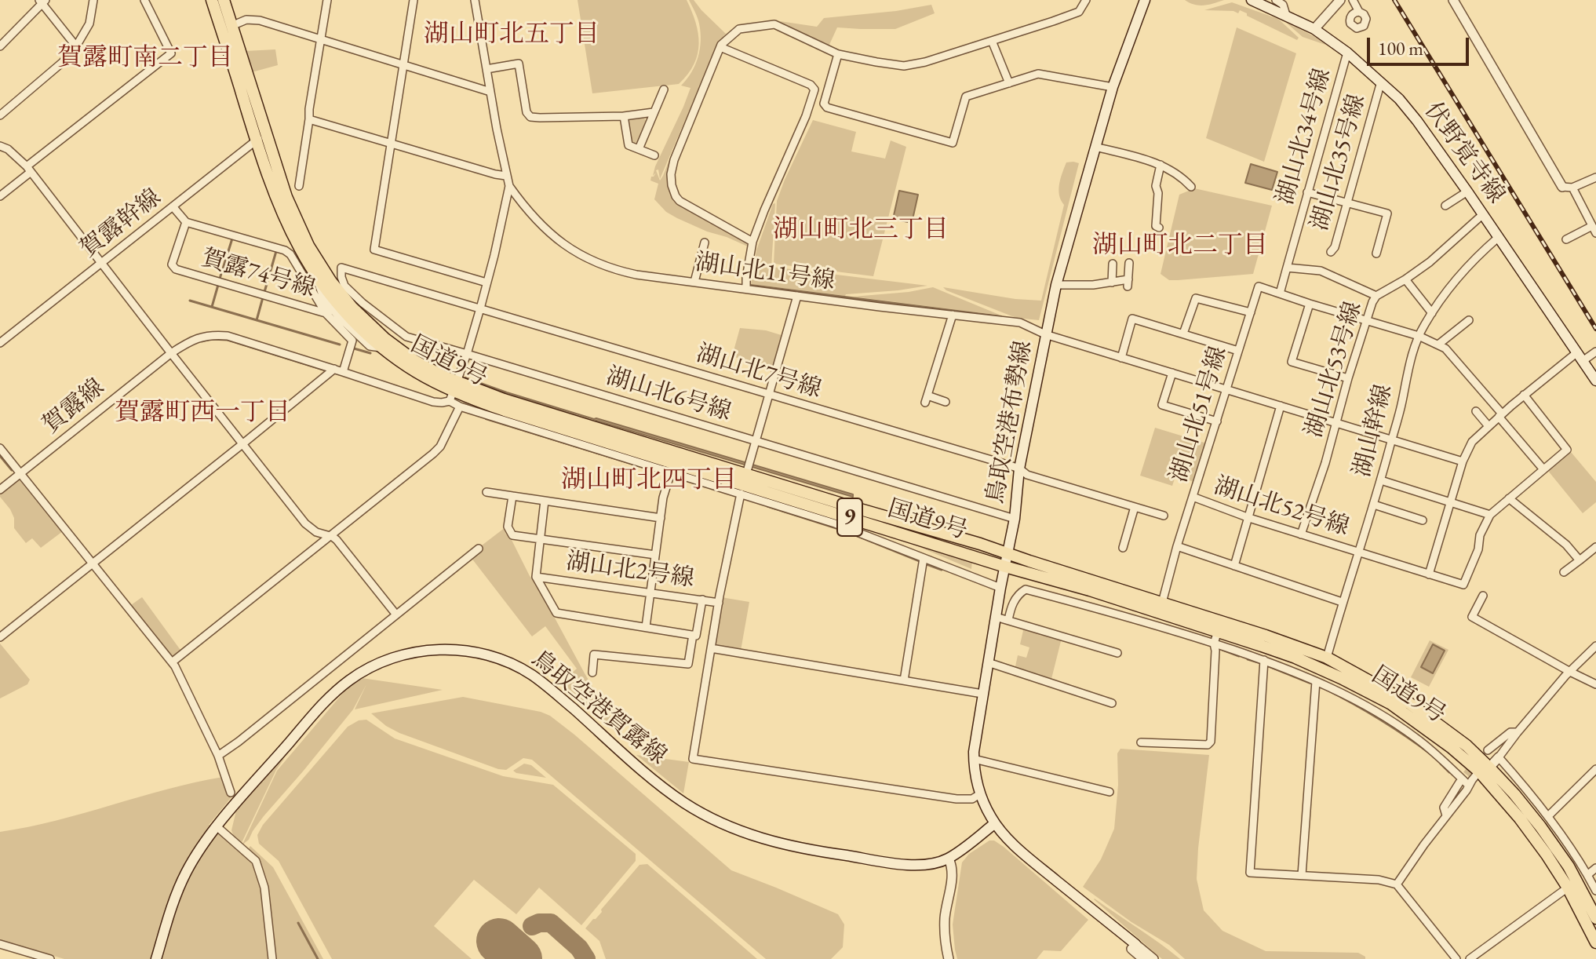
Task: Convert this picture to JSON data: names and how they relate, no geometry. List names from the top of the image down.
{
  "streets": {
    "highway": ["国道9号", "9"],
    "main road": ["伏野覚寺線", "鳥取空港布勢線", "鳥取空港賀露線"],
    "street": [
      "湖山北34号線",
      "湖山北35号線",
      "賀露幹線",
      "湖山北11号線",
      "賀露74号線",
      "湖山北53号線",
      "湖山北7号線",
      "湖山北6号線",
      "賀露線",
      "湖山北51号線",
      "湖山幹線",
      "湖山北52号線",
      "湖山北2号線"
    ]
  },
  "crossings": [
    ["湖山北34号線", "伏野覚寺線"],
    ["湖山北34号線", "湖山北53号線"],
    ["伏野覚寺線", "湖山北35号線"],
    ["伏野覚寺線", "湖山幹線"],
    ["賀露幹線", "賀露74号線"],
    ["賀露幹線", "国道9号"],
    ["湖山北11号線", "湖山北53号線"],
    ["湖山北11号線", "湖山北51号線"],
    ["湖山北11号線", "鳥取空港布勢線"],
    ["湖山北11号線", "湖山幹線"],
    ["国道9号", "賀露線"],
    ["国道9号", "湖山北51号線"],
    ["国道9号", "鳥取空港布勢線"],
    ["国道9号", "湖山幹線"],
    ["湖山北53号線", "湖山北51号線"],
    ["湖山北53号線", "湖山北52号線"],
    ["湖山北7号線", "湖山北6号線"],
    ["湖山北7号線", "鳥取空港布勢線"],
    ["湖山北6号線", "鳥取空港布勢線"],
    ["湖山北51号線", "湖山幹線"],
    ["湖山北51号線", "湖山北52号線"],
    ["鳥取空港布勢線", "鳥取空港賀露線"],
    ["湖山幹線", "湖山北52号線"]
  ],
  "districts": [
    "湖山町北五丁目",
    "賀露町南二丁目",
    "湖山町北三丁目",
    "湖山町北二丁目",
    "賀露町西一丁目",
    "湖山町北四丁目"
  ],
  "scale_bar": "100 m"
}
